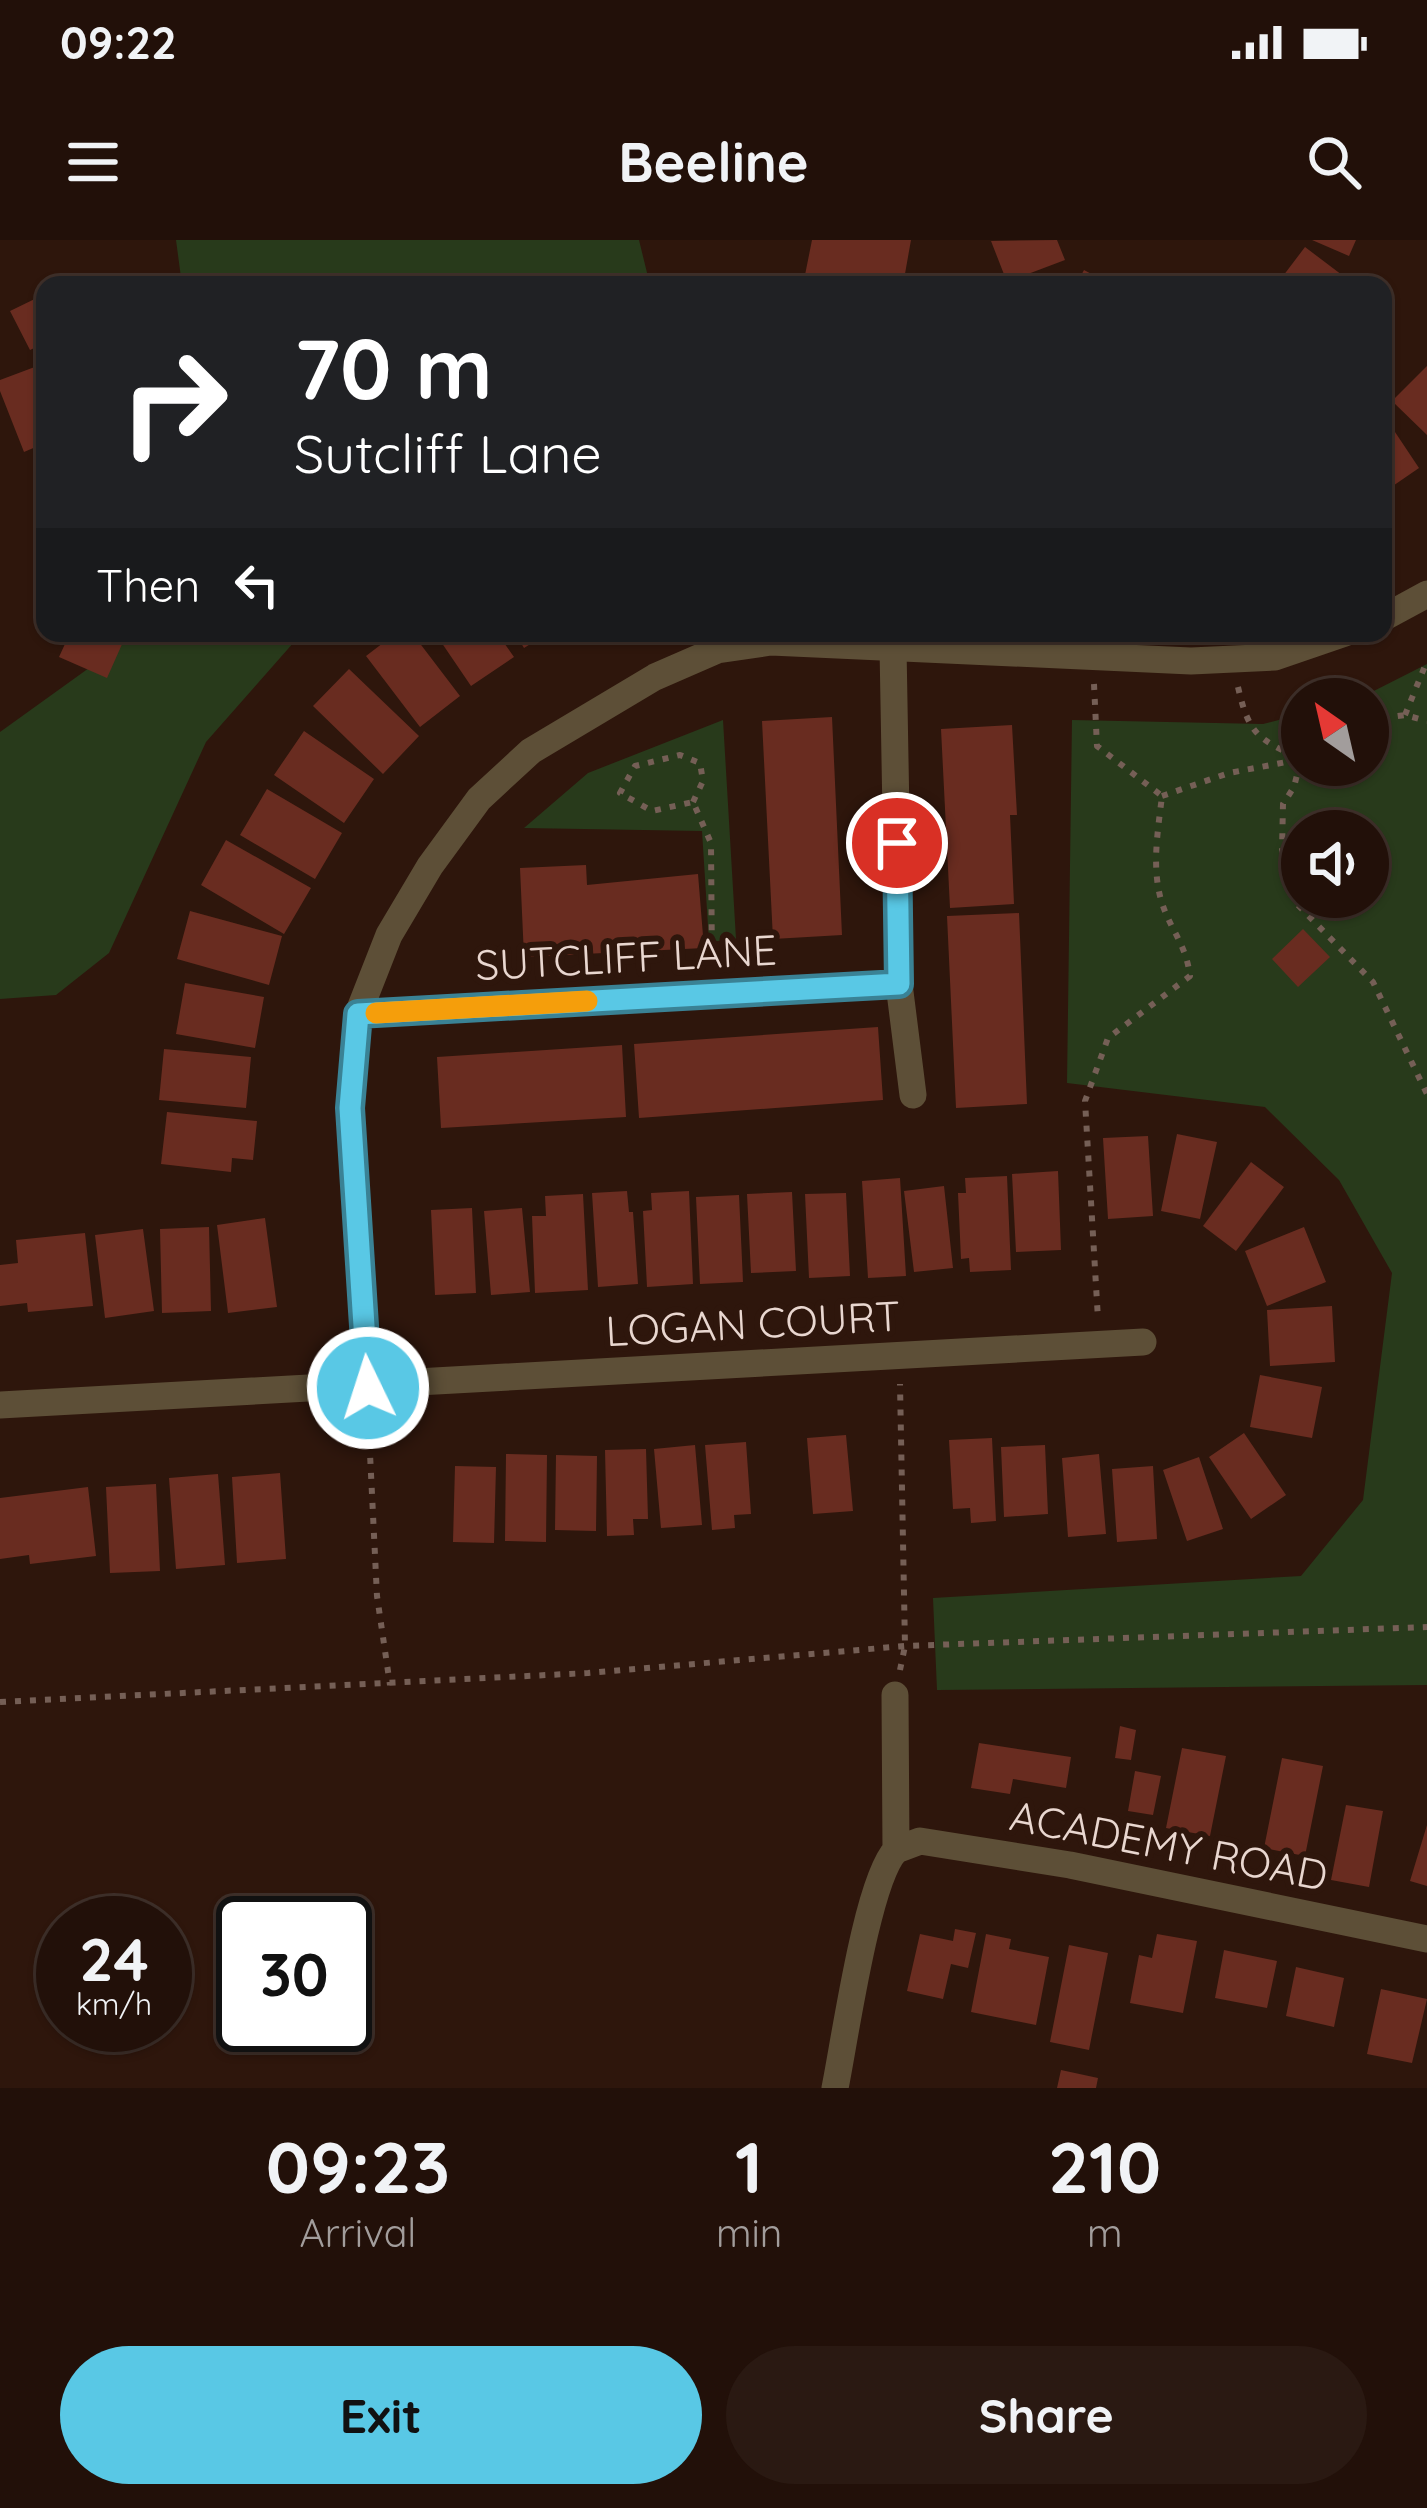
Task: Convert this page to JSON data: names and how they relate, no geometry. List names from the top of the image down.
{
  "streets": {
    "street": ["SUTCLIFF LANE", "LOGAN COURT", "ACADEMY ROAD"]
  },
  "north": "top left",
  "page": {
    "status": "09:22",
    "header": "Beeline",
    "turn": ["70 m", "Sutcliff Lane"],
    "then": "Then",
    "speed": "24 km/h",
    "limit": "30",
    "eta": [
      "09:23",
      "Arrival",
      "1",
      "min",
      "210",
      "m"
    ],
    "buttons": ["Exit", "Share"]
  }
}
